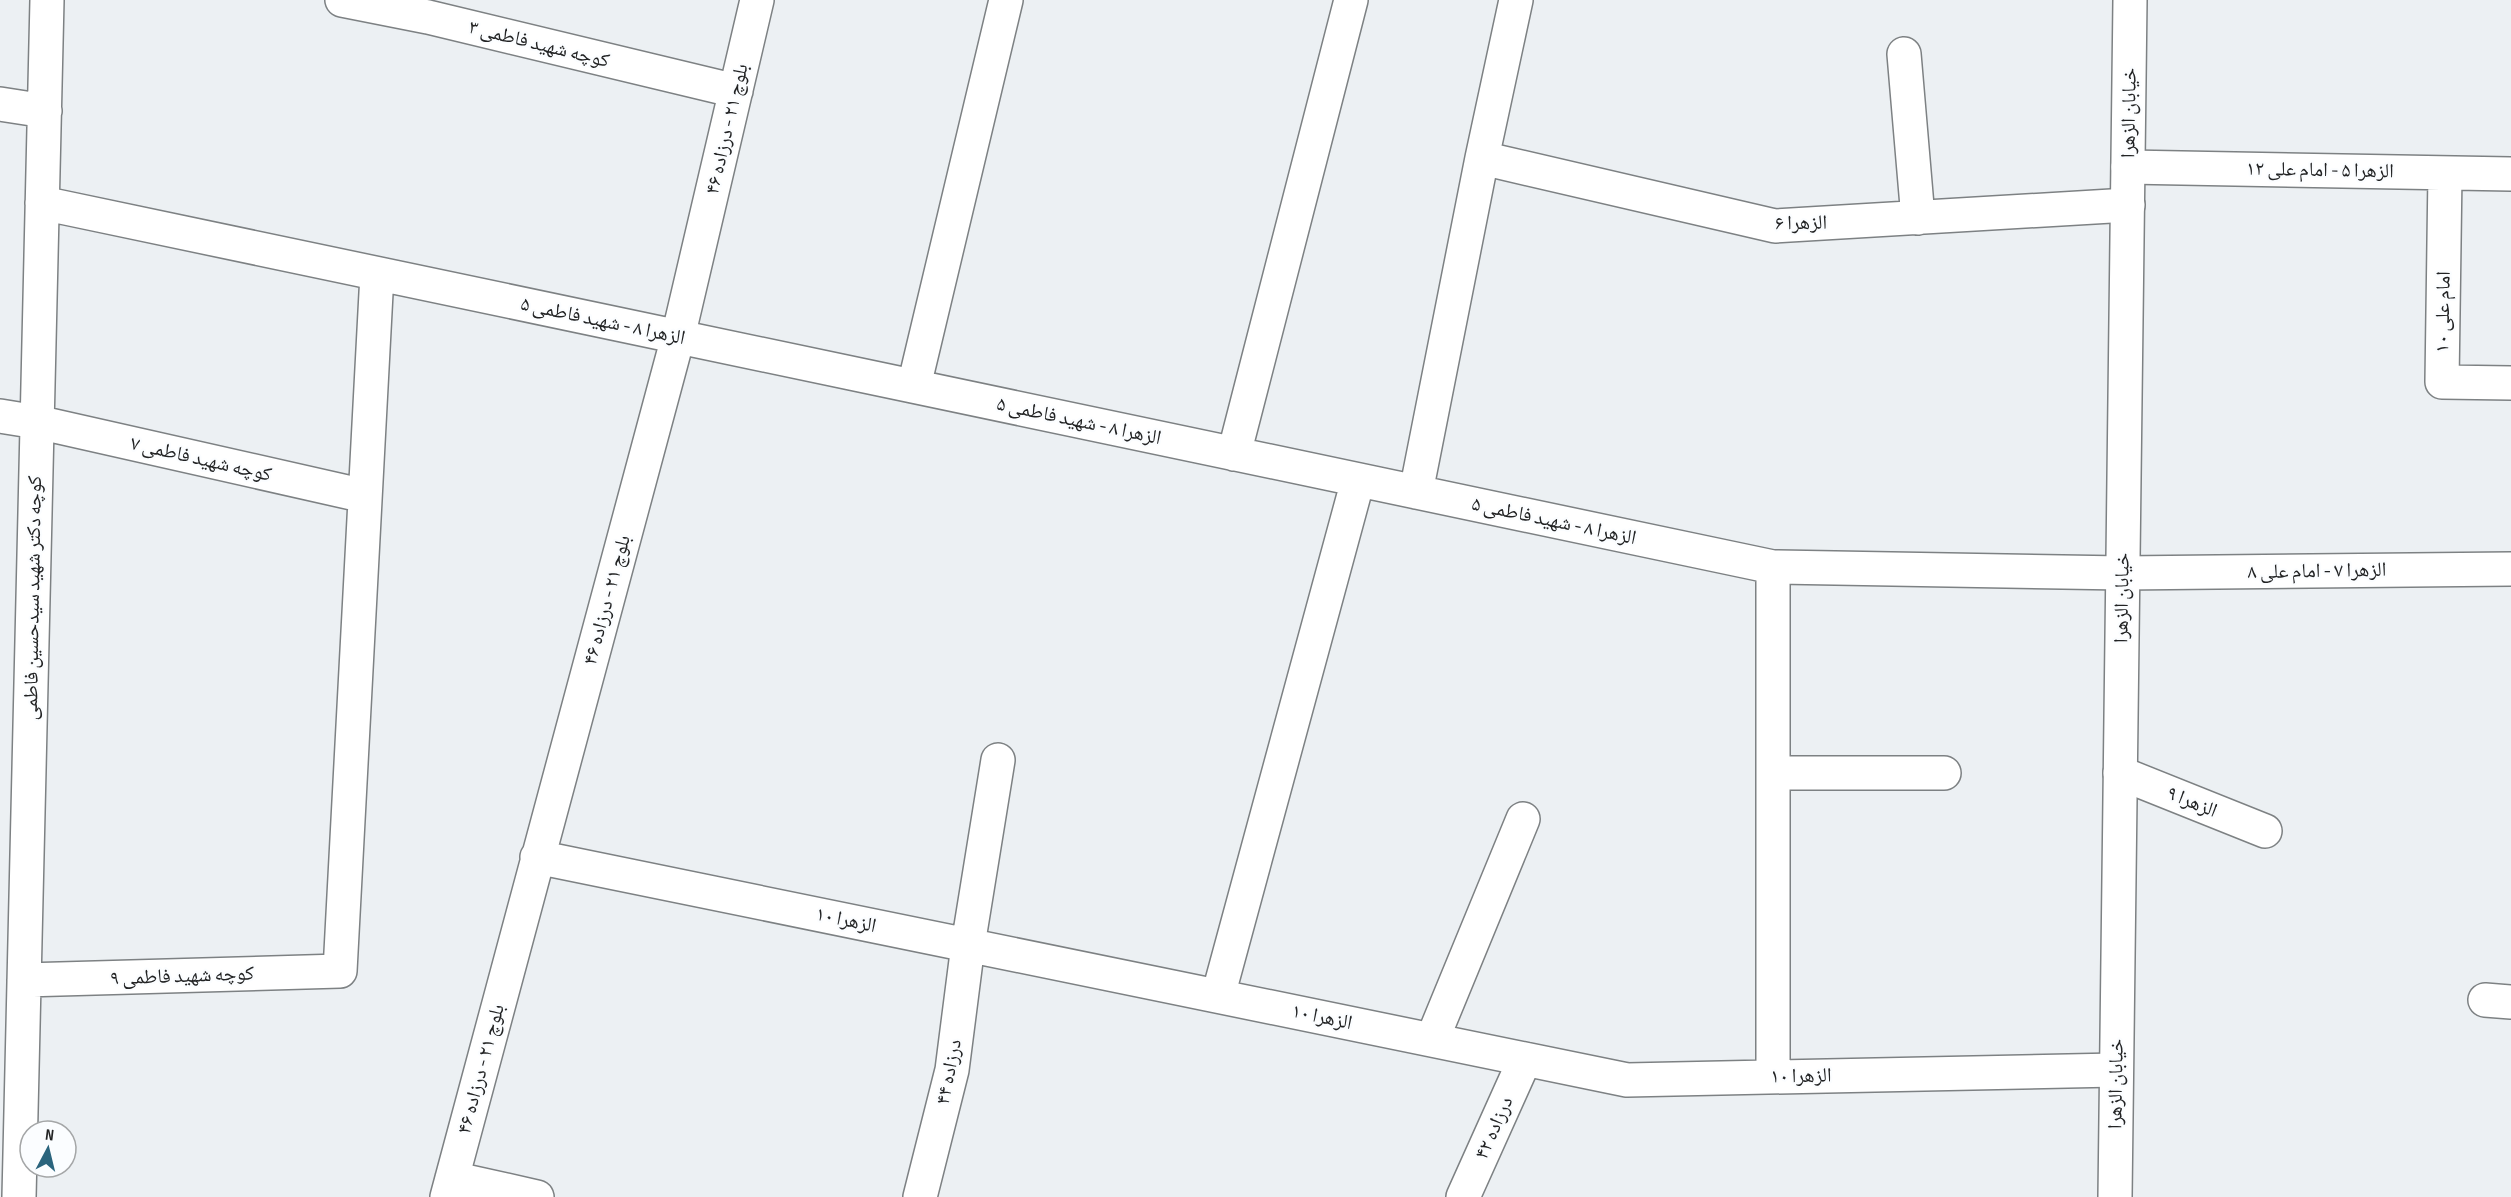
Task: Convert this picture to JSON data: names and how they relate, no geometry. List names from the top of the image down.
{
  "streets": {
    "street": [
      "کوچه شهید فاطمی ۳",
      "خیابان الزهرا",
      "بلوچ ۲۱ - درزاده ۴۶",
      "الزهرا ۵ - امام علی ۱۲",
      "الزهرا ۶",
      "امام علی ۱۰",
      "الزهرا ۸ - شهید فاطمی ۵",
      "کوچه شهید فاطمی ۷",
      "الزهرا ۷ - امام علی ۸",
      "کوچه دکتر شهید سیدحسین فاطمی",
      "الزهرا ۹",
      "الزهرا ۱۰",
      "کوچه شهید فاطمی ۹",
      "درزاده ۴۴",
      "درزاده ۴۲"
    ]
  },
  "crossings": [
    ["کوچه شهید فاطمی ۳", "بلوچ ۲۱ - درزاده ۴۶"],
    ["خیابان الزهرا", "الزهرا ۵ - امام علی ۱۲"],
    ["خیابان الزهرا", "الزهرا ۶"],
    ["خیابان الزهرا", "الزهرا ۸ - شهید فاطمی ۵"],
    ["خیابان الزهرا", "الزهرا ۷ - امام علی ۸"],
    ["خیابان الزهرا", "الزهرا ۹"],
    ["خیابان الزهرا", "الزهرا ۱۰"],
    ["بلوچ ۲۱ - درزاده ۴۶", "الزهرا ۸ - شهید فاطمی ۵"],
    ["بلوچ ۲۱ - درزاده ۴۶", "الزهرا ۱۰"],
    ["الزهرا ۵ - امام علی ۱۲", "امام علی ۱۰"],
    ["الزهرا ۸ - شهید فاطمی ۵", "الزهرا ۷ - امام علی ۸"],
    ["الزهرا ۸ - شهید فاطمی ۵", "کوچه دکتر شهید سیدحسین فاطمی"],
    ["کوچه شهید فاطمی ۷", "کوچه دکتر شهید سیدحسین فاطمی"],
    ["کوچه شهید فاطمی ۷", "کوچه شهید فاطمی ۹"],
    ["کوچه دکتر شهید سیدحسین فاطمی", "کوچه شهید فاطمی ۹"],
    ["الزهرا ۱۰", "درزاده ۴۴"],
    ["الزهرا ۱۰", "درزاده ۴۲"]
  ],
  "north": "top"
}
